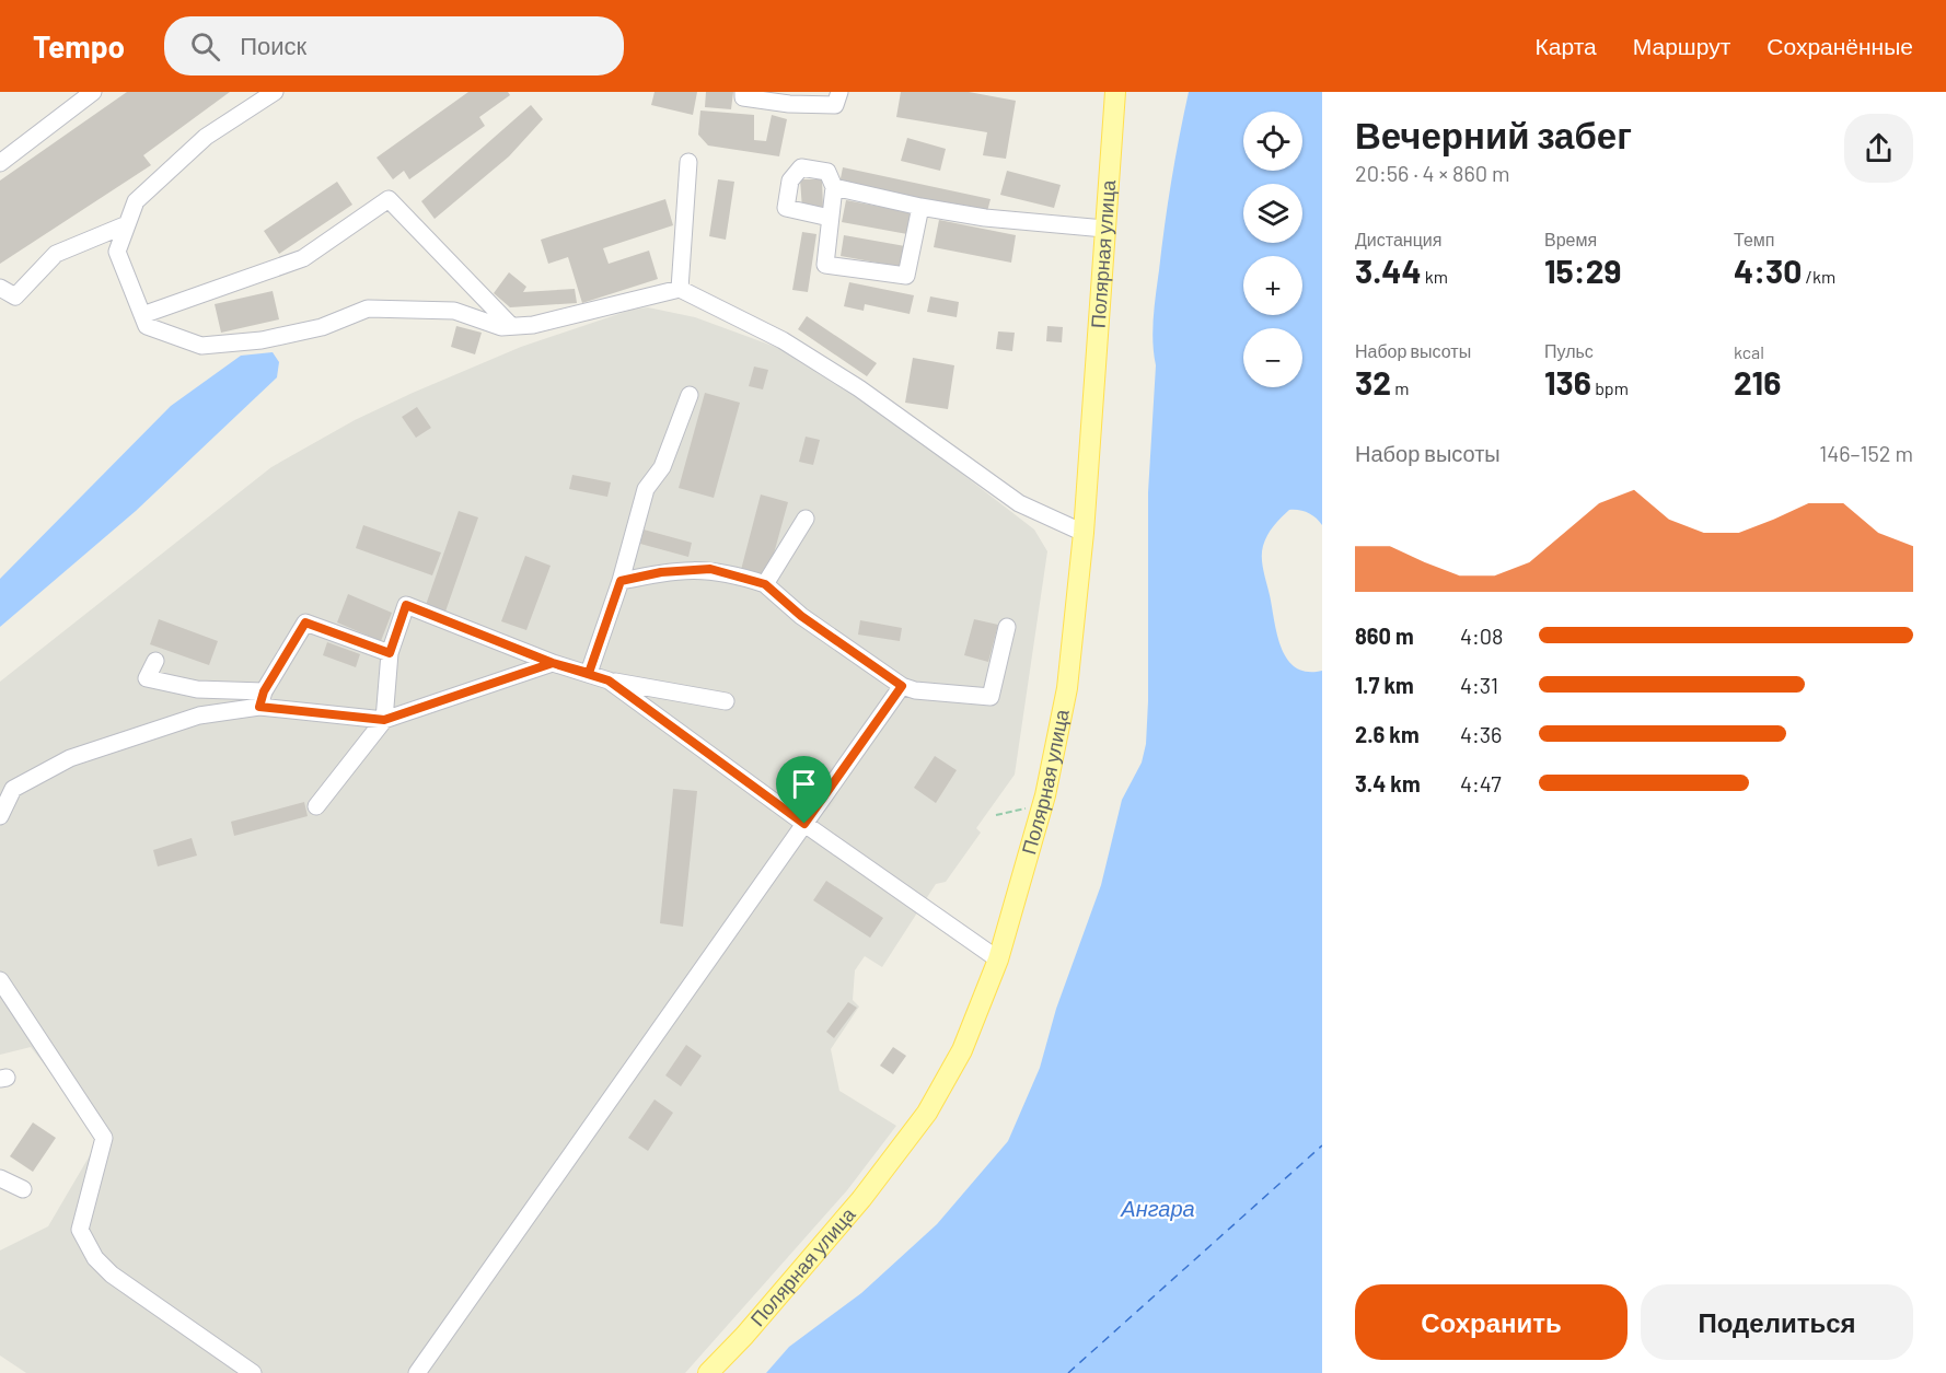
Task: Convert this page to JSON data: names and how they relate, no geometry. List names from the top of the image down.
{
  "streets": {
    "main road": ["Полярная улица"]
  },
  "water": ["Ангара"],
  "page": {
    "header": "Tempo",
    "search": "Поиск",
    "nav": ["Карта", "Маршрут", "Сохранённые"],
    "heading": ["Вечерний забег", "20:56 · 4 × 860 m"],
    "map_buttons": ["+", "−"],
    "stats": [
      ["Дистанция", "3.44 km"],
      ["Время", "15:29"],
      ["Темп", "4:30 /km"],
      ["Набор высоты", "32 m"],
      ["Пульс", "136 bpm"],
      ["kcal", "216"]
    ],
    "chart": ["Набор высоты", "146–152 m"],
    "list": [
      {
        "name": "860 m",
        "note": "4:08"
      },
      {
        "name": "1.7 km",
        "note": "4:31"
      },
      {
        "name": "2.6 km",
        "note": "4:36"
      },
      {
        "name": "3.4 km",
        "note": "4:47"
      }
    ],
    "buttons": ["Сохранить", "Поделиться"]
  }
}
